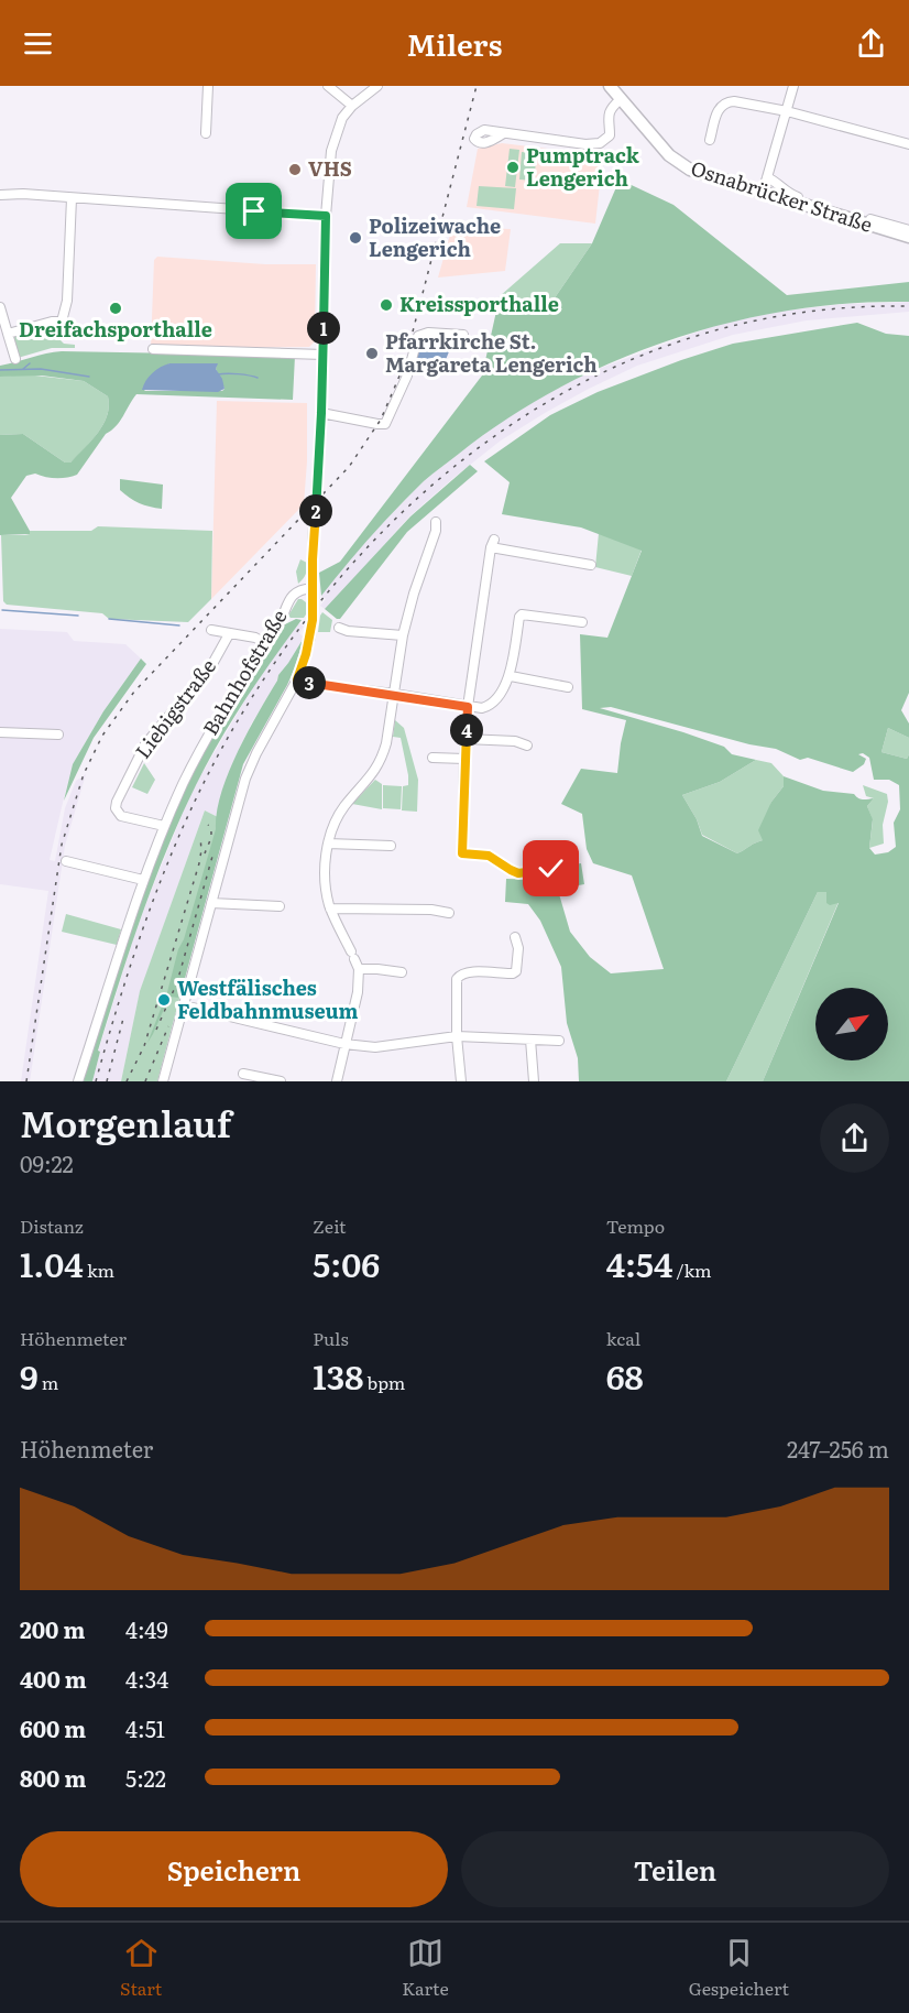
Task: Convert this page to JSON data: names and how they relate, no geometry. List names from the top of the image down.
{
  "streets": {
    "main road": ["Osnabrücker Straße"],
    "street": ["Bahnhofstraße", "Liebigstraße"]
  },
  "crossings": [
    ["Bahnhofstraße", "Liebigstraße"]
  ],
  "places": [
    "Pumptrack Lengerich",
    "VHS",
    "Polizeiwache Lengerich",
    "Kreissporthalle",
    "Dreifachsporthalle",
    "Pfarrkirche St. Margareta Lengerich",
    "Westfälisches Feldbahnmuseum"
  ],
  "north": "top right",
  "page": {
    "header": "Milers",
    "pins": [
      "1",
      "2",
      "3",
      "4"
    ],
    "heading": ["Morgenlauf", "09:22"],
    "stats": [
      ["Distanz", "1.04 km"],
      ["Zeit", "5:06"],
      ["Tempo", "4:54 /km"],
      ["Höhenmeter", "9 m"],
      ["Puls", "138 bpm"],
      ["kcal", "68"]
    ],
    "chart": ["Höhenmeter", "247–256 m"],
    "list": [
      {
        "name": "200 m",
        "note": "4:49"
      },
      {
        "name": "400 m",
        "note": "4:34"
      },
      {
        "name": "600 m",
        "note": "4:51"
      },
      {
        "name": "800 m",
        "note": "5:22"
      }
    ],
    "buttons": ["Speichern", "Teilen"],
    "tabs": ["Start", "Karte", "Gespeichert"]
  }
}
